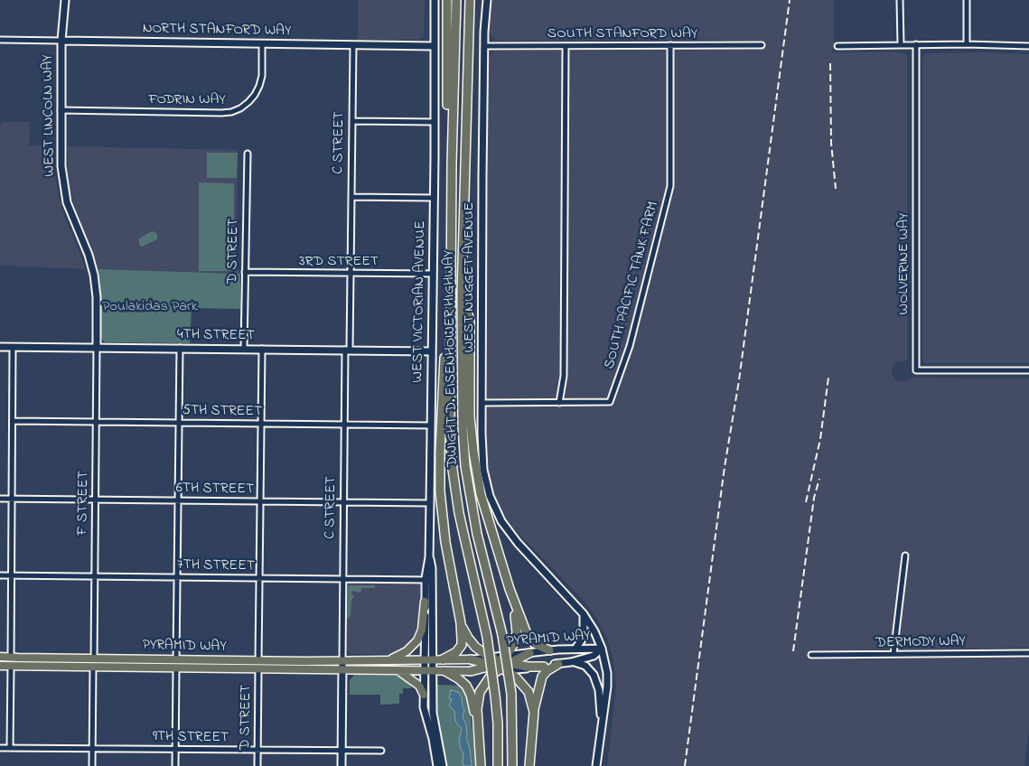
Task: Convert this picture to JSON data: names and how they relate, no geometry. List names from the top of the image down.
{
  "streets": {
    "highway": ["DWIGHT D. EISENHOWER HIGHWAY"],
    "main road": ["PYRAMID WAY"],
    "street": [
      "NORTH STANFORD WAY",
      "SOUTH STANFORD WAY",
      "FODRIN WAY",
      "WEST LINCOLN WAY",
      "C STREET",
      "D STREET",
      "3RD STREET",
      "WOLVERINE WAY",
      "WEST NUGGET AVENUE",
      "SOUTH PACIFIC TANK FARM",
      "WEST VICTORIAN AVENUE",
      "4TH STREET",
      "5TH STREET",
      "6TH STREET",
      "F STREET",
      "7TH STREET",
      "DERMODY WAY",
      "9TH STREET"
    ]
  },
  "crossings": [
    ["NORTH STANFORD WAY", "FODRIN WAY"],
    ["NORTH STANFORD WAY", "WEST LINCOLN WAY"],
    ["NORTH STANFORD WAY", "C STREET"],
    ["NORTH STANFORD WAY", "WEST VICTORIAN AVENUE"],
    ["SOUTH STANFORD WAY", "WEST NUGGET AVENUE"],
    ["SOUTH STANFORD WAY", "SOUTH PACIFIC TANK FARM"],
    ["FODRIN WAY", "WEST LINCOLN WAY"],
    ["WEST LINCOLN WAY", "4TH STREET"],
    ["WEST LINCOLN WAY", "F STREET"],
    ["C STREET", "3RD STREET"],
    ["C STREET", "4TH STREET"],
    ["C STREET", "5TH STREET"],
    ["C STREET", "6TH STREET"],
    ["C STREET", "7TH STREET"],
    ["C STREET", "PYRAMID WAY"],
    ["D STREET", "3RD STREET"],
    ["D STREET", "4TH STREET"],
    ["D STREET", "PYRAMID WAY"],
    ["D STREET", "9TH STREET"],
    ["3RD STREET", "WEST VICTORIAN AVENUE"],
    ["WEST NUGGET AVENUE", "SOUTH PACIFIC TANK FARM"],
    ["WEST NUGGET AVENUE", "PYRAMID WAY"],
    ["WEST VICTORIAN AVENUE", "4TH STREET"],
    ["WEST VICTORIAN AVENUE", "5TH STREET"],
    ["WEST VICTORIAN AVENUE", "6TH STREET"],
    ["WEST VICTORIAN AVENUE", "7TH STREET"],
    ["WEST VICTORIAN AVENUE", "PYRAMID WAY"],
    ["4TH STREET", "F STREET"],
    ["5TH STREET", "F STREET"],
    ["6TH STREET", "F STREET"],
    ["F STREET", "7TH STREET"],
    ["F STREET", "PYRAMID WAY"]
  ],
  "parks": ["Poulakidas Park"]
}
